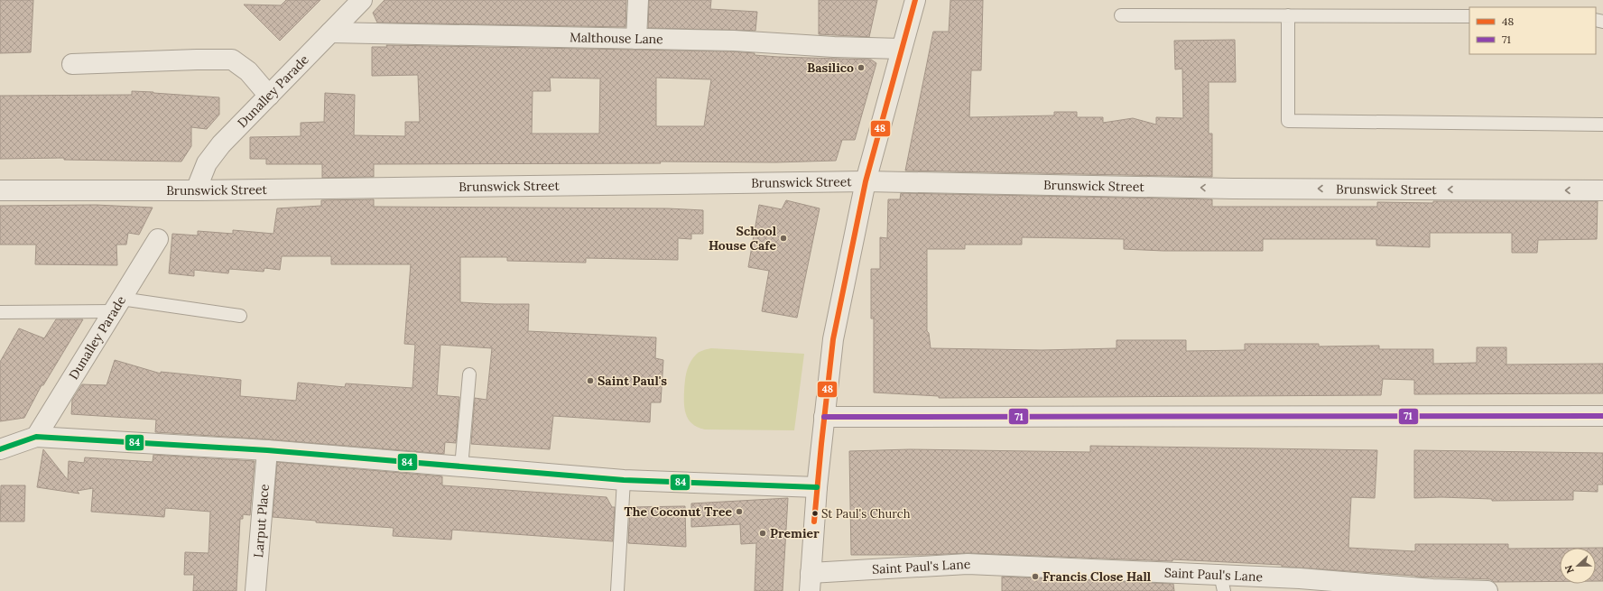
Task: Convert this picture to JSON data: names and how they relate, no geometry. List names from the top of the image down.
{
  "streets": {
    "street": [
      "Malthouse Lane",
      "Dunalley Parade",
      "Brunswick Street",
      "Larput Place",
      "Saint Paul's Lane"
    ]
  },
  "crossings": [
    ["Malthouse Lane", "Dunalley Parade"],
    ["Dunalley Parade", "Brunswick Street"]
  ],
  "one_way": ["Brunswick Street"],
  "places": [
    "Basilico",
    "School House Cafe",
    "Saint Paul's",
    "The Coconut Tree",
    "St Paul's Church",
    "Premier",
    "Francis Close Hall"
  ],
  "lines": ["transit line 48", "transit line 71", "transit line 84"],
  "legend": ["48", "71"],
  "north": "left"
}
